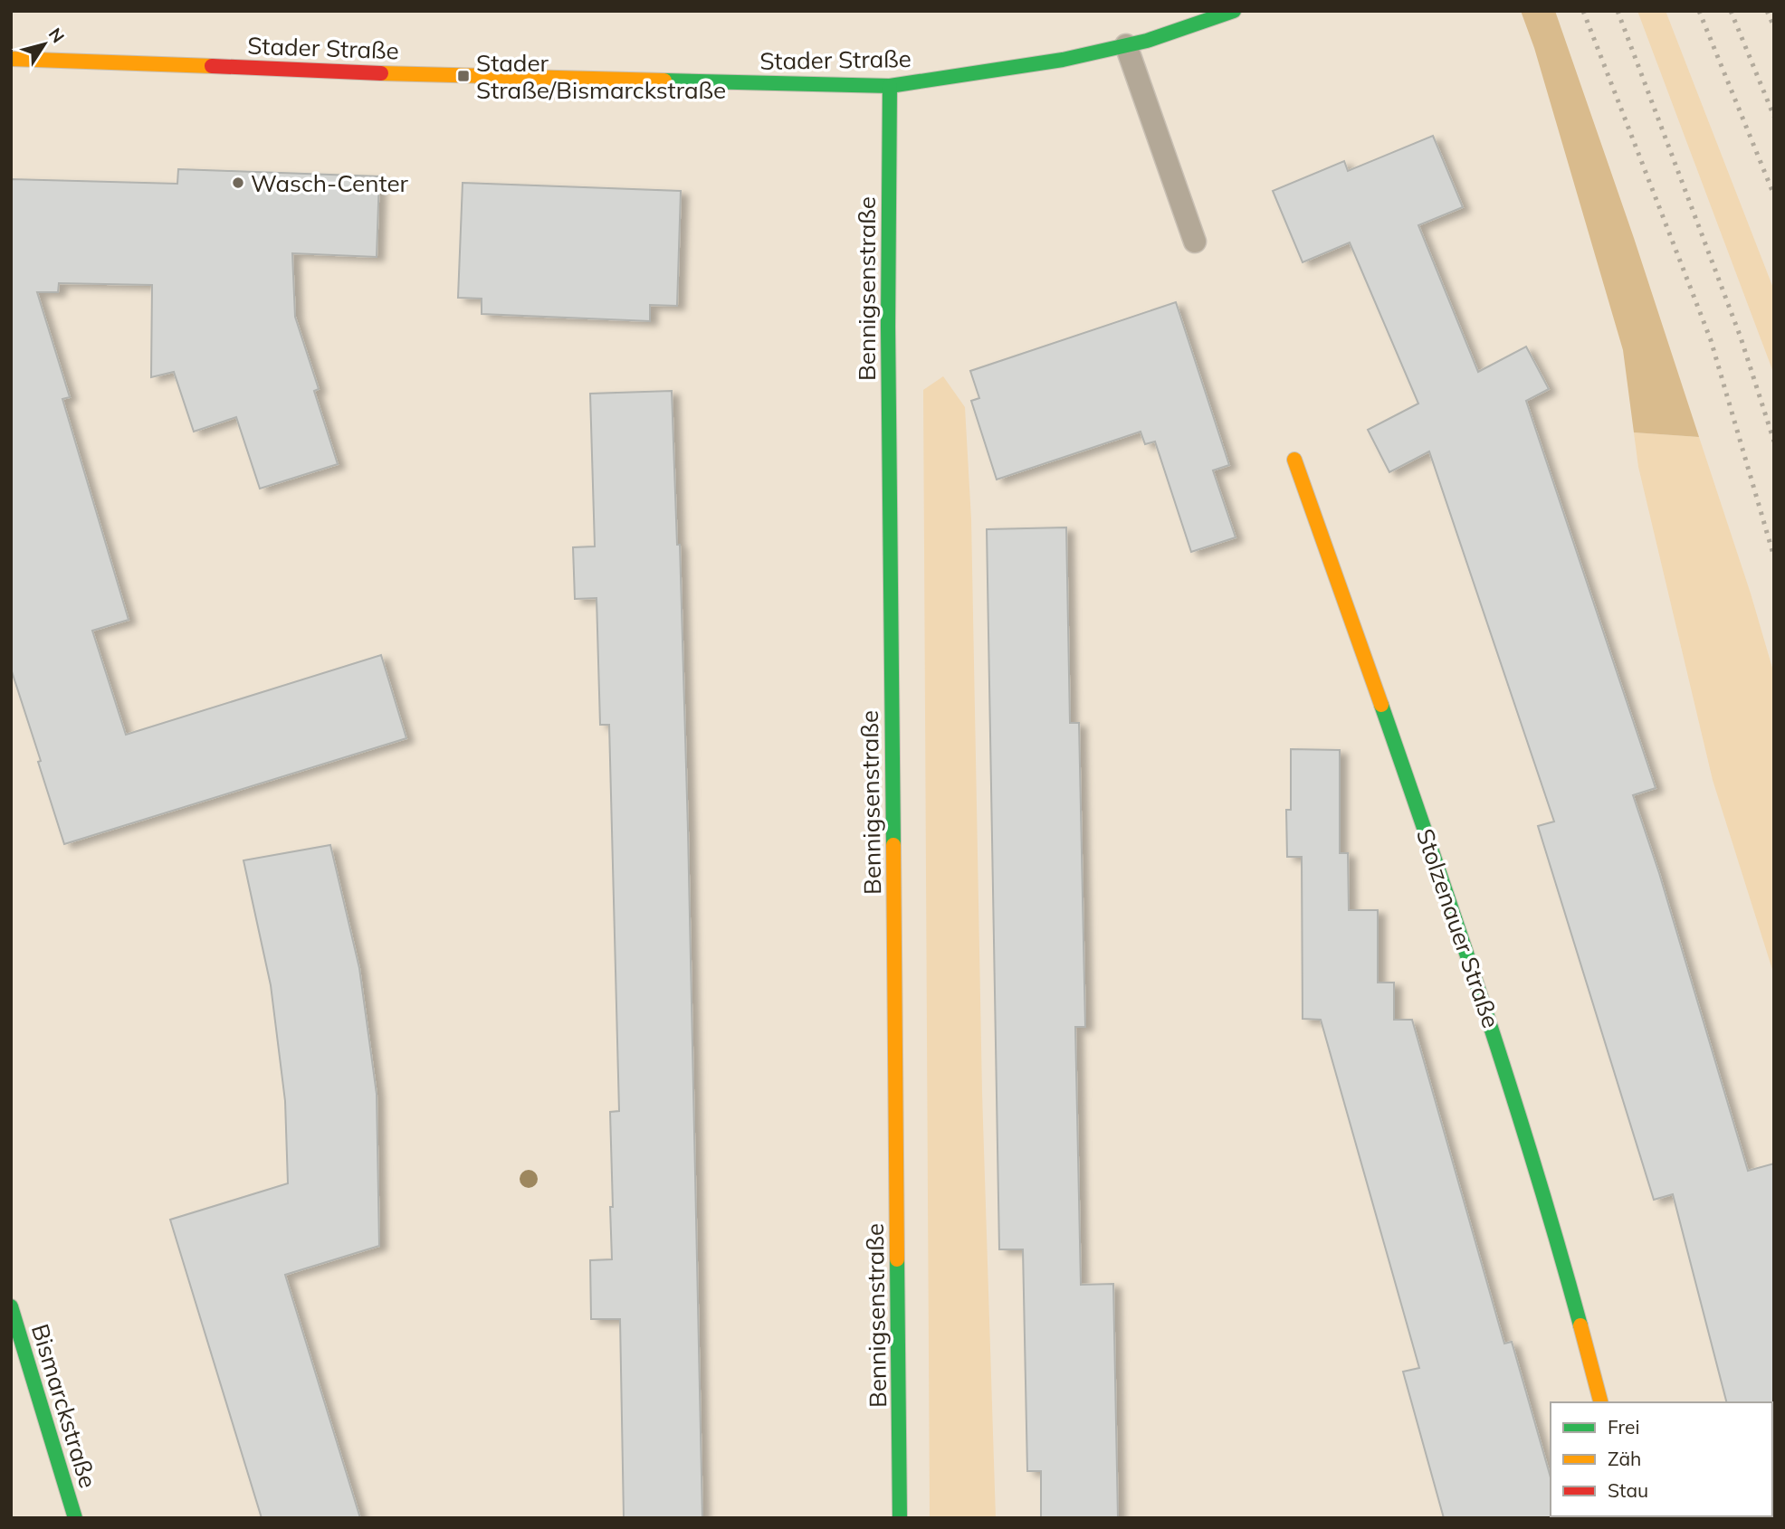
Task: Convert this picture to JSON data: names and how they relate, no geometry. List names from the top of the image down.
{
  "streets": {
    "street": [
      "Stader Straße",
      "Bennigsenstraße",
      "Stolzenauer Straße",
      "Bismarckstraße"
    ]
  },
  "crossings": [
    ["Stader Straße", "Bennigsenstraße"]
  ],
  "places": {
    "transit": ["Stader Straße/Bismarckstraße"],
    "other": ["Wasch-Center"]
  },
  "legend": ["Frei", "Zäh", "Stau"],
  "north": "top right"
}
